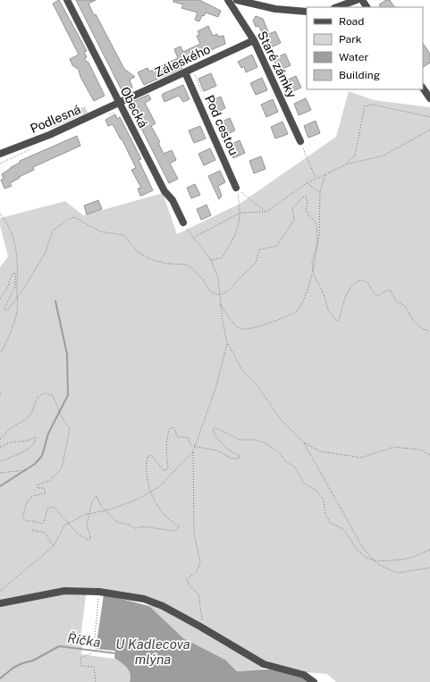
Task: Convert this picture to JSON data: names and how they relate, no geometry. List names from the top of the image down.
{
  "streets": {
    "street": [
      "Záleského",
      "Staré zámky",
      "Obecká",
      "Podlesná",
      "Pod cestou"
    ]
  },
  "crossings": [
    ["Záleského", "Staré zámky"],
    ["Záleského", "Obecká"],
    ["Záleského", "Podlesná"],
    ["Záleského", "Pod cestou"],
    ["Obecká", "Podlesná"]
  ],
  "water": ["Říčka", "U Kadlecova mlýna"],
  "legend": [
    "Road",
    "Park",
    "Water",
    "Building"
  ]
}
